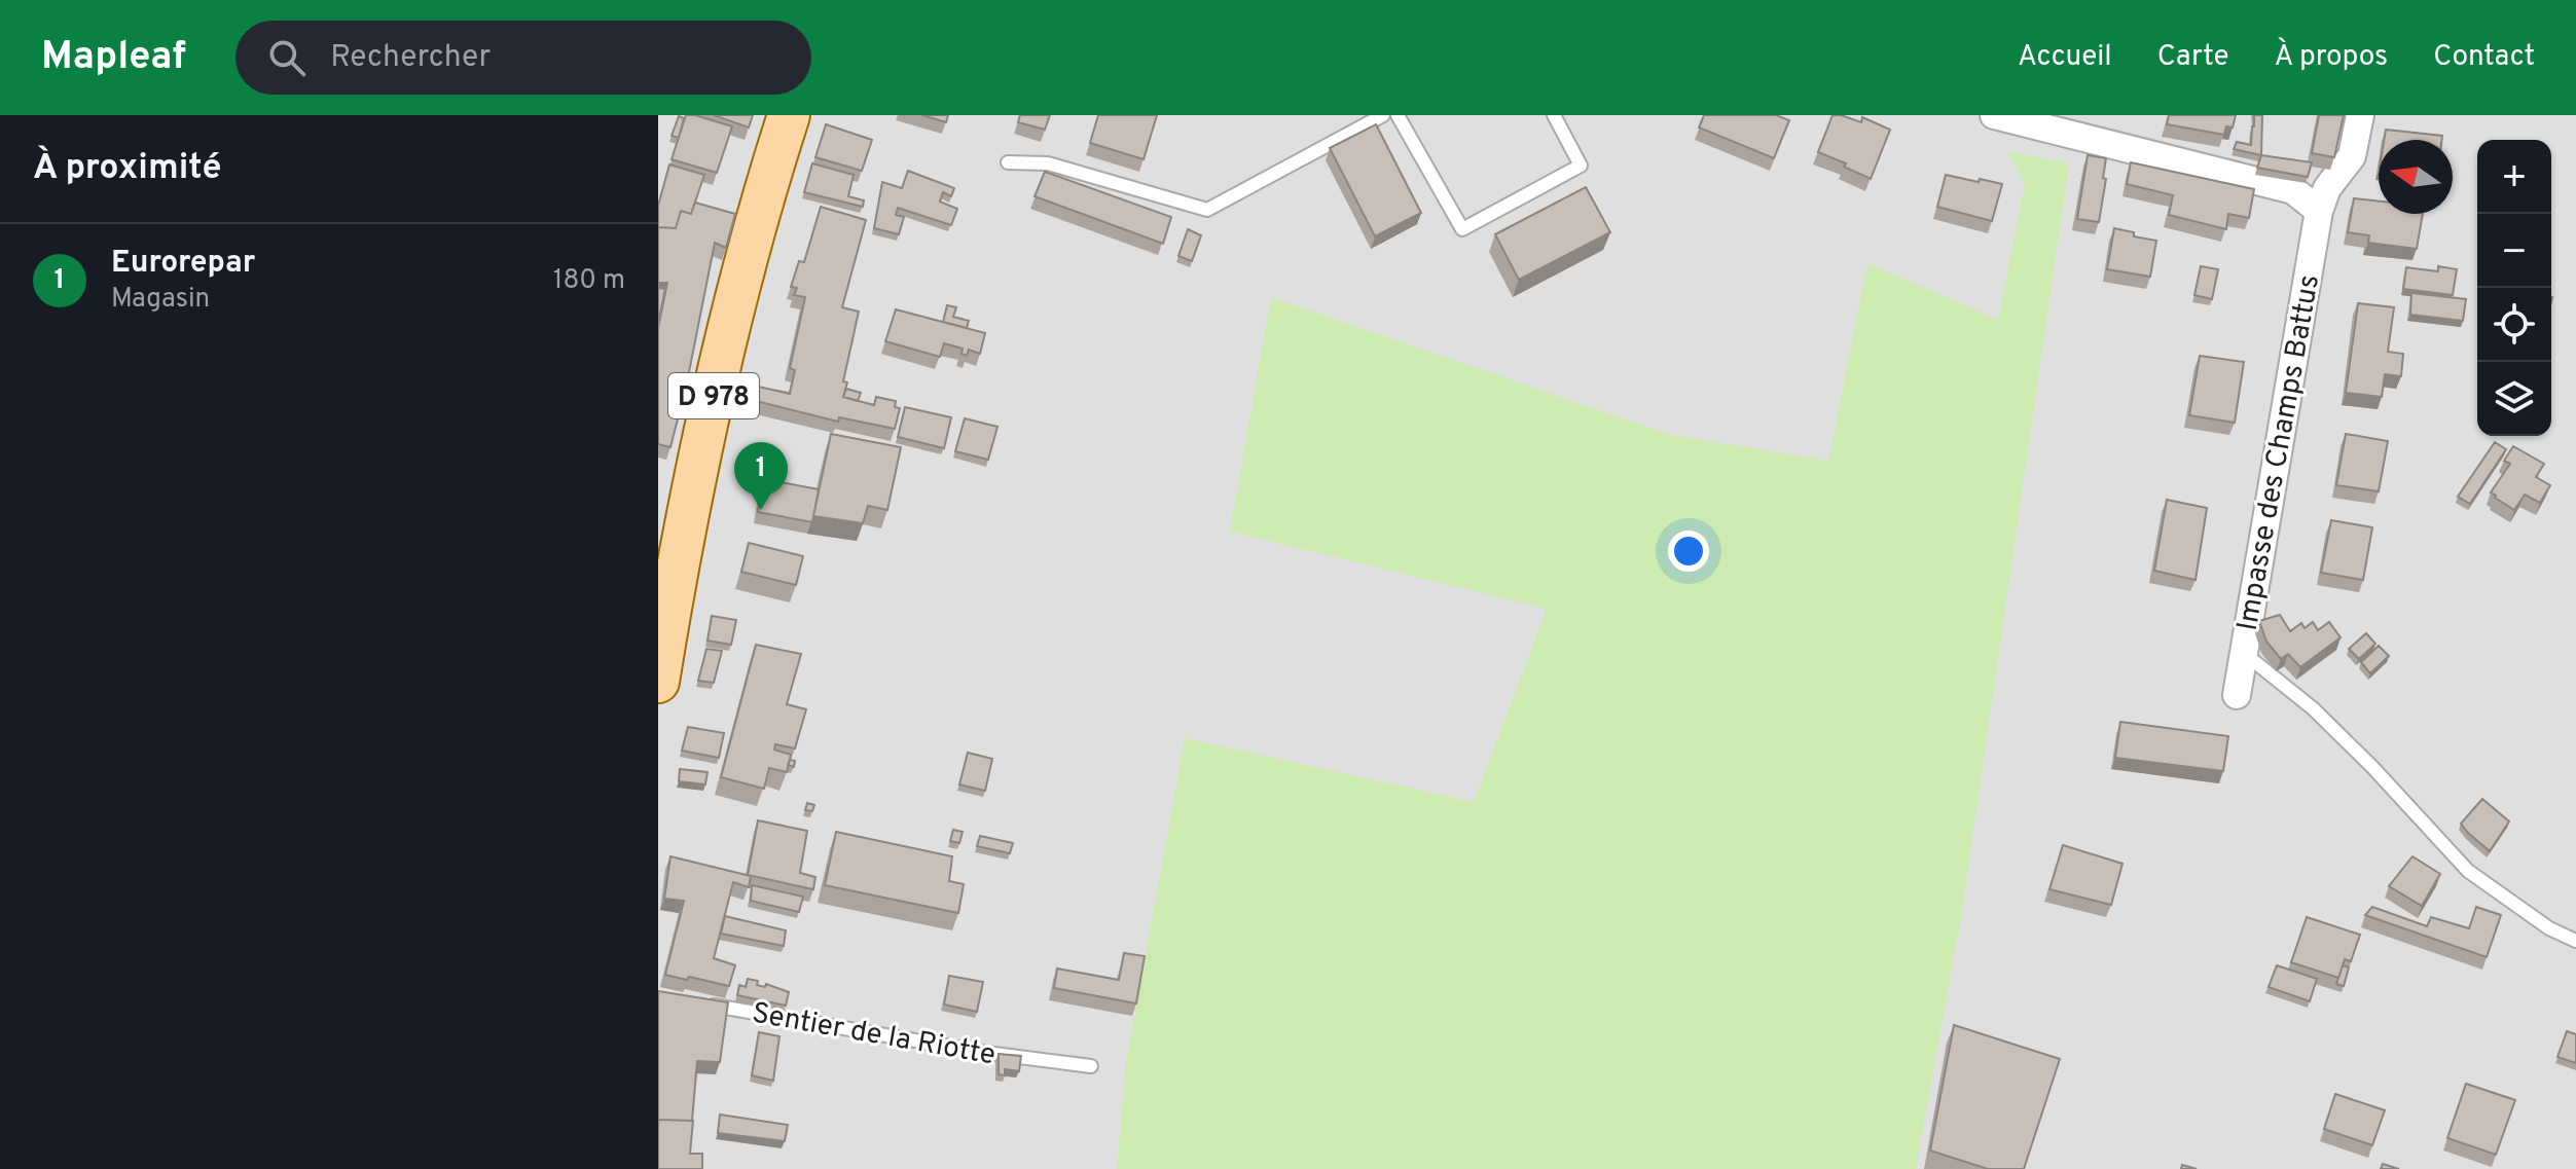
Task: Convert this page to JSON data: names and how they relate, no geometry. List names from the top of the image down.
{
  "streets": {
    "main road": ["D 978"],
    "street": ["Impasse des Champs Battus"],
    "lane": ["Sentier de la Riotte"]
  },
  "north": "left",
  "page": {
    "header": "Mapleaf",
    "search": "Rechercher",
    "nav": [
      "Accueil",
      "Carte",
      "À propos",
      "Contact"
    ],
    "heading": "À proximité",
    "map_buttons": ["+", "−"],
    "list": [
      {
        "mark": "1",
        "name": "Eurorepar",
        "note": "Magasin",
        "value": "180 m"
      }
    ],
    "pins": "1"
  }
}
